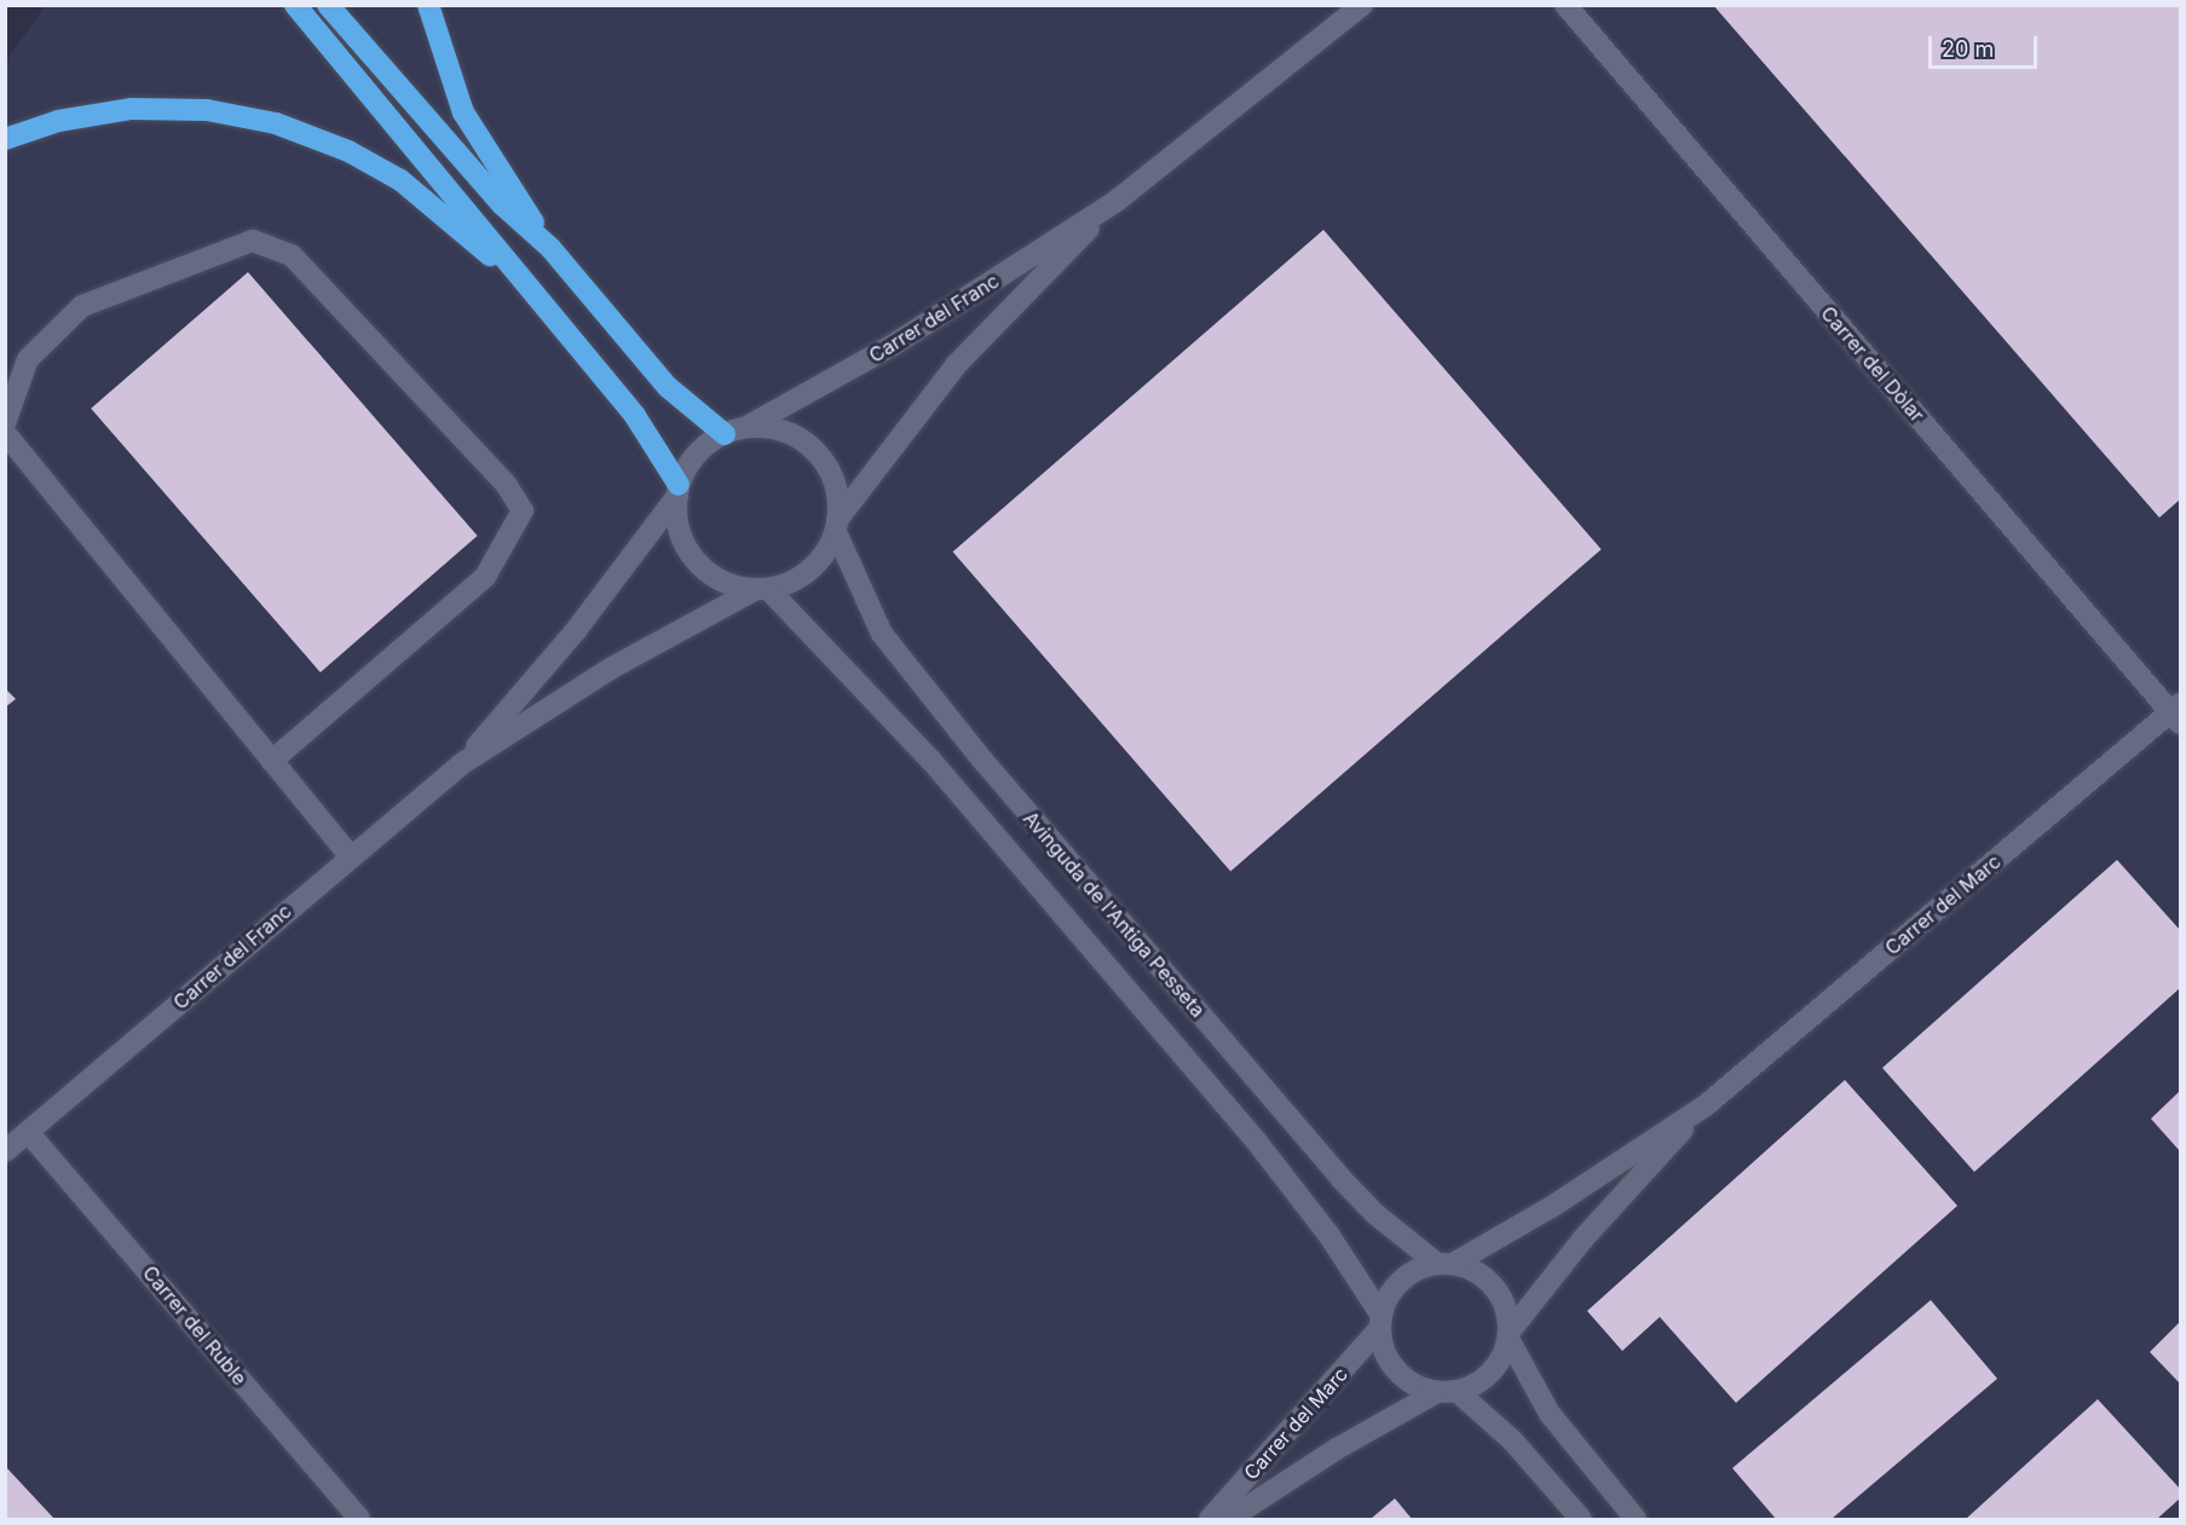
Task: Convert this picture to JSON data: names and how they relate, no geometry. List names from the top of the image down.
{
  "streets": {
    "street": [
      "Carrer del Franc",
      "Carrer del Dòlar",
      "Carrer del Marc",
      "Avinguda de l'Antiga Pesseta",
      "Carrer del Ruble"
    ]
  },
  "crossings": [
    ["Carrer del Franc", "Avinguda de l'Antiga Pesseta"],
    ["Carrer del Franc", "Carrer del Ruble"],
    ["Carrer del Dòlar", "Carrer del Marc"],
    ["Carrer del Marc", "Avinguda de l'Antiga Pesseta"]
  ],
  "scale_bar": "20 m"
}
